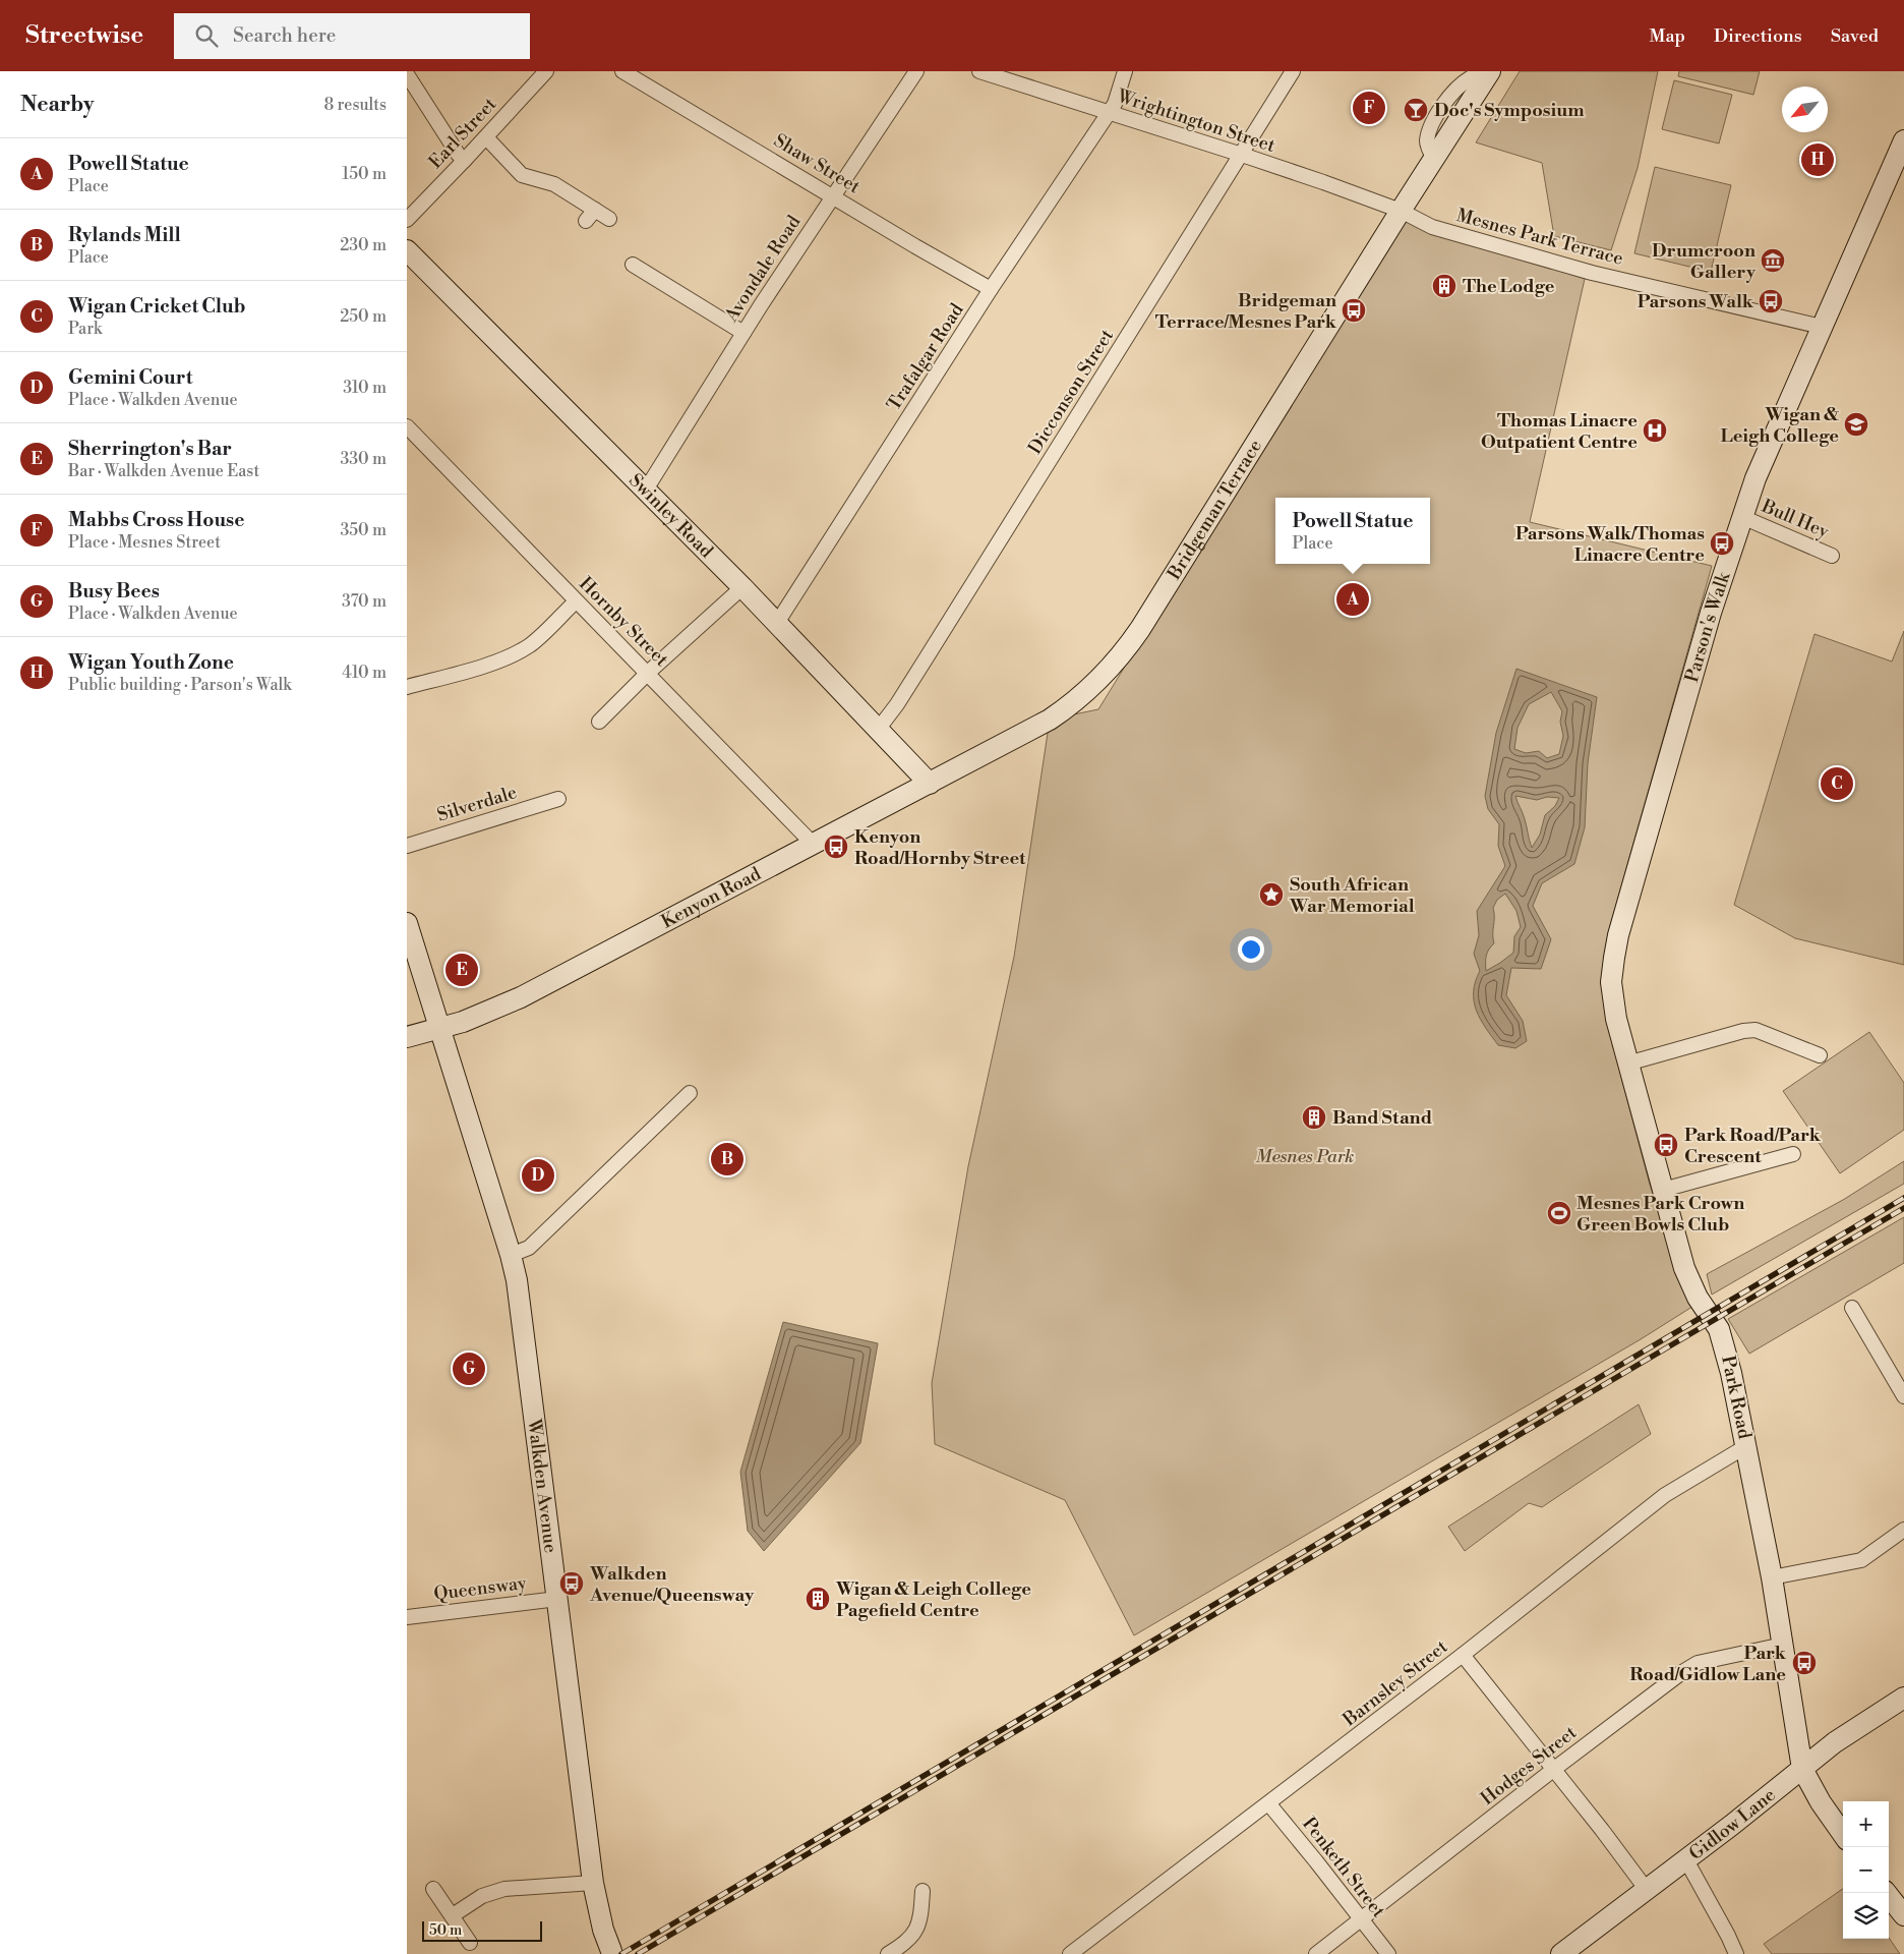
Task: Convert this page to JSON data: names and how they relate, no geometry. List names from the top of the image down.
{
  "streets": {
    "main road": [
      "Bridgeman Terrace",
      "Swinley Road",
      "Parson's Walk",
      "Kenyon Road",
      "Park Road",
      "Walkden Avenue",
      "Gidlow Lane"
    ],
    "street": [
      "Wrightington Street",
      "Earl Street",
      "Shaw Street",
      "Mesnes Park Terrace",
      "Avondale Road",
      "Trafalgar Road",
      "Dicconson Street",
      "Bull Hey",
      "Hornby Street",
      "Silverdale",
      "Queensway",
      "Barnsley Street",
      "Hodges Street",
      "Penketh Street"
    ]
  },
  "crossings": [
    ["Wrightington Street", "Mesnes Park Terrace"],
    ["Wrightington Street", "Trafalgar Road"],
    ["Wrightington Street", "Dicconson Street"],
    ["Wrightington Street", "Bridgeman Terrace"],
    ["Shaw Street", "Avondale Road"],
    ["Shaw Street", "Trafalgar Road"],
    ["Mesnes Park Terrace", "Bridgeman Terrace"],
    ["Mesnes Park Terrace", "Parson's Walk"],
    ["Avondale Road", "Swinley Road"],
    ["Trafalgar Road", "Swinley Road"],
    ["Dicconson Street", "Swinley Road"],
    ["Bridgeman Terrace", "Kenyon Road"],
    ["Swinley Road", "Kenyon Road"],
    ["Bull Hey", "Parson's Walk"],
    ["Hornby Street", "Kenyon Road"],
    ["Parson's Walk", "Park Road"],
    ["Kenyon Road", "Walkden Avenue"],
    ["Park Road", "Barnsley Street"],
    ["Park Road", "Hodges Street"],
    ["Park Road", "Gidlow Lane"],
    ["Walkden Avenue", "Queensway"],
    ["Barnsley Street", "Penketh Street"],
    ["Hodges Street", "Penketh Street"]
  ],
  "parks": ["Mesnes Park"],
  "places": {
    "bar": ["Doc's Symposium"],
    "museum": ["Drumcroon Gallery"],
    "building": ["The Lodge", "Band Stand", "Wigan & Leigh College Pagefield Centre"],
    "bus stop": [
      "Parsons Walk",
      "Bridgeman Terrace/Mesnes Park",
      "Parsons Walk/Thomas Linacre Centre",
      "Kenyon Road/Hornby Street",
      "Park Road/Park Crescent",
      "Walkden Avenue/Queensway",
      "Park Road/Gidlow Lane"
    ],
    "school or university": ["Wigan & Leigh College"],
    "hospital": ["Thomas Linacre Outpatient Centre"],
    "place": ["South African War Memorial"],
    "sports": ["Mesnes Park Crown Green Bowls Club"]
  },
  "scale_bar": "50 m",
  "north": "bottom left",
  "page": {
    "header": "Streetwise",
    "search": "Search here",
    "nav": ["Map", "Directions", "Saved"],
    "heading": ["Nearby", "8 results"],
    "pins": [
      "F",
      "H",
      "A",
      "C",
      "E",
      "B",
      "D",
      "G"
    ],
    "list": [
      {
        "mark": "A",
        "name": "Powell Statue",
        "note": "Place",
        "value": "150 m"
      },
      {
        "mark": "B",
        "name": "Rylands Mill",
        "note": "Place",
        "value": "230 m"
      },
      {
        "mark": "C",
        "name": "Wigan Cricket Club",
        "note": "Park",
        "value": "250 m"
      },
      {
        "mark": "D",
        "name": "Gemini Court",
        "note": "Place · Walkden Avenue",
        "value": "310 m"
      },
      {
        "mark": "E",
        "name": "Sherrington's Bar",
        "note": "Bar · Walkden Avenue East",
        "value": "330 m"
      },
      {
        "mark": "F",
        "name": "Mabbs Cross House",
        "note": "Place · Mesnes Street",
        "value": "350 m"
      },
      {
        "mark": "G",
        "name": "Busy Bees",
        "note": "Place · Walkden Avenue",
        "value": "370 m"
      },
      {
        "mark": "H",
        "name": "Wigan Youth Zone",
        "note": "Public building · Parson's Walk",
        "value": "410 m"
      }
    ],
    "popup": ["Powell Statue", "Place"],
    "map_buttons": ["+", "−"],
    "scale": "50 m"
  }
}
